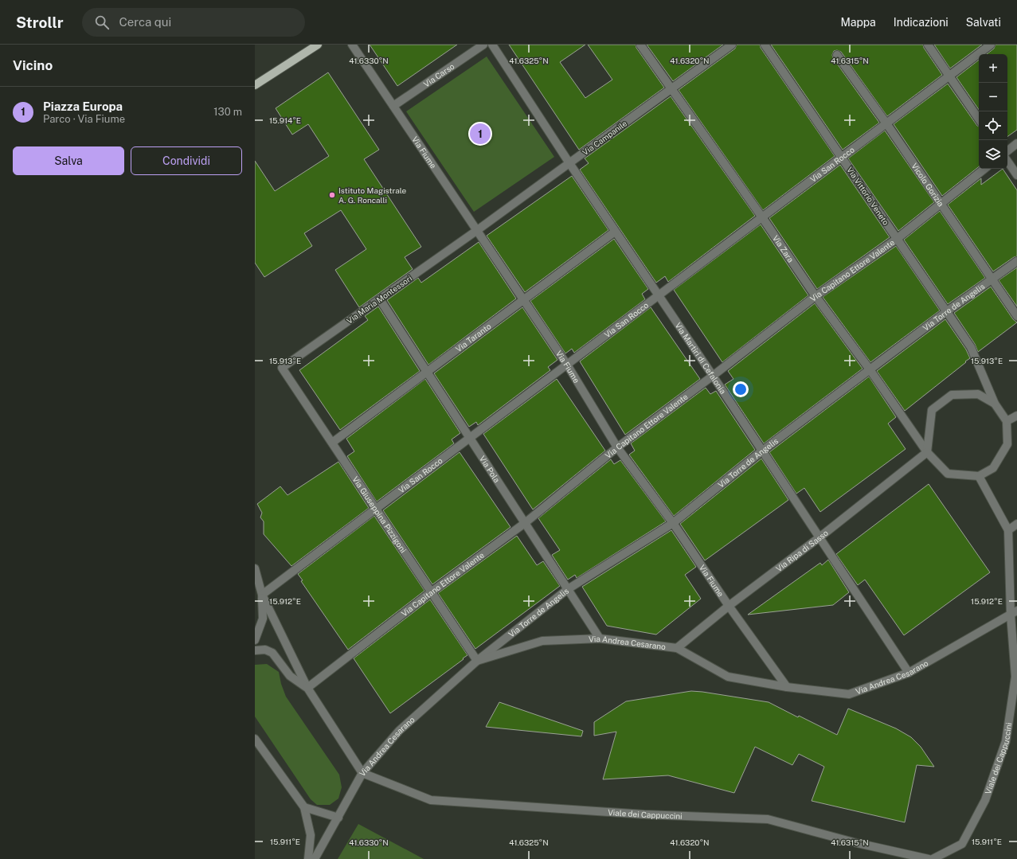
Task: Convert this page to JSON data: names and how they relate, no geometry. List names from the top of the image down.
{
  "streets": {
    "street": [
      "Via Carso",
      "Via Campanile",
      "Via Fiume",
      "Via San Rocco",
      "Vicolo Gorizia",
      "Via Vittorio Veneto",
      "Via Zara",
      "Via Capitano Ettore Valente",
      "Via Maria Montessori",
      "Via Torre de Angelis",
      "Via Taranto",
      "Via Martiri di Cefalonia",
      "Via Pola",
      "Via Giuseppina Pizzigoni",
      "Via Ripa di Sasso",
      "Via Andrea Cesarano",
      "Viale dei Cappuccini"
    ]
  },
  "crossings": [
    ["Via Carso", "Via Fiume"],
    ["Via Campanile", "Via Fiume"],
    ["Via Campanile", "Via Zara"],
    ["Via Campanile", "Via Maria Montessori"],
    ["Via Campanile", "Via Martiri di Cefalonia"],
    ["Via Fiume", "Via San Rocco"],
    ["Via Fiume", "Via Capitano Ettore Valente"],
    ["Via Fiume", "Via Maria Montessori"],
    ["Via Fiume", "Via Torre de Angelis"],
    ["Via Fiume", "Via Taranto"],
    ["Via Fiume", "Via Ripa di Sasso"],
    ["Via Fiume", "Via Andrea Cesarano"],
    ["Via San Rocco", "Vicolo Gorizia"],
    ["Via San Rocco", "Via Vittorio Veneto"],
    ["Via San Rocco", "Via Zara"],
    ["Via San Rocco", "Via Martiri di Cefalonia"],
    ["Via San Rocco", "Via Pola"],
    ["Via San Rocco", "Via Giuseppina Pizzigoni"],
    ["Vicolo Gorizia", "Via Capitano Ettore Valente"],
    ["Vicolo Gorizia", "Via Torre de Angelis"],
    ["Via Vittorio Veneto", "Via Zara"],
    ["Via Vittorio Veneto", "Via Capitano Ettore Valente"],
    ["Via Vittorio Veneto", "Via Torre de Angelis"],
    ["Via Vittorio Veneto", "Via Ripa di Sasso"],
    ["Via Zara", "Via Capitano Ettore Valente"],
    ["Via Zara", "Via Torre de Angelis"],
    ["Via Zara", "Via Ripa di Sasso"],
    ["Via Capitano Ettore Valente", "Via Martiri di Cefalonia"],
    ["Via Capitano Ettore Valente", "Via Pola"],
    ["Via Capitano Ettore Valente", "Via Giuseppina Pizzigoni"],
    ["Via Maria Montessori", "Via Pola"],
    ["Via Maria Montessori", "Via Giuseppina Pizzigoni"],
    ["Via Torre de Angelis", "Via Martiri di Cefalonia"],
    ["Via Torre de Angelis", "Via Pola"],
    ["Via Torre de Angelis", "Via Giuseppina Pizzigoni"],
    ["Via Torre de Angelis", "Via Andrea Cesarano"],
    ["Via Taranto", "Via Martiri di Cefalonia"],
    ["Via Taranto", "Via Pola"],
    ["Via Taranto", "Via Giuseppina Pizzigoni"],
    ["Via Martiri di Cefalonia", "Via Ripa di Sasso"],
    ["Via Martiri di Cefalonia", "Via Andrea Cesarano"],
    ["Via Pola", "Via Andrea Cesarano"],
    ["Via Giuseppina Pizzigoni", "Via Andrea Cesarano"],
    ["Via Ripa di Sasso", "Via Andrea Cesarano"],
    ["Via Andrea Cesarano", "Viale dei Cappuccini"]
  ],
  "places": ["Istituto Magistrale A. G. Roncalli"],
  "page": {
    "header": "Strollr",
    "search": "Cerca qui",
    "nav": ["Mappa", "Indicazioni", "Salvati"],
    "heading": "Vicino",
    "map_buttons": ["+", "−"],
    "list": [
      {
        "mark": "1",
        "name": "Piazza Europa",
        "note": "Parco · Via Fiume",
        "value": "130 m"
      }
    ],
    "pins": "1",
    "buttons": ["Salva", "Condividi"]
  },
  "coordinates": [
    "41.6330°N",
    "41.6325°N",
    "41.6320°N",
    "41.6315°N",
    "15.914°E",
    "15.913°E",
    "15.912°E",
    "15.911°E"
  ]
}
